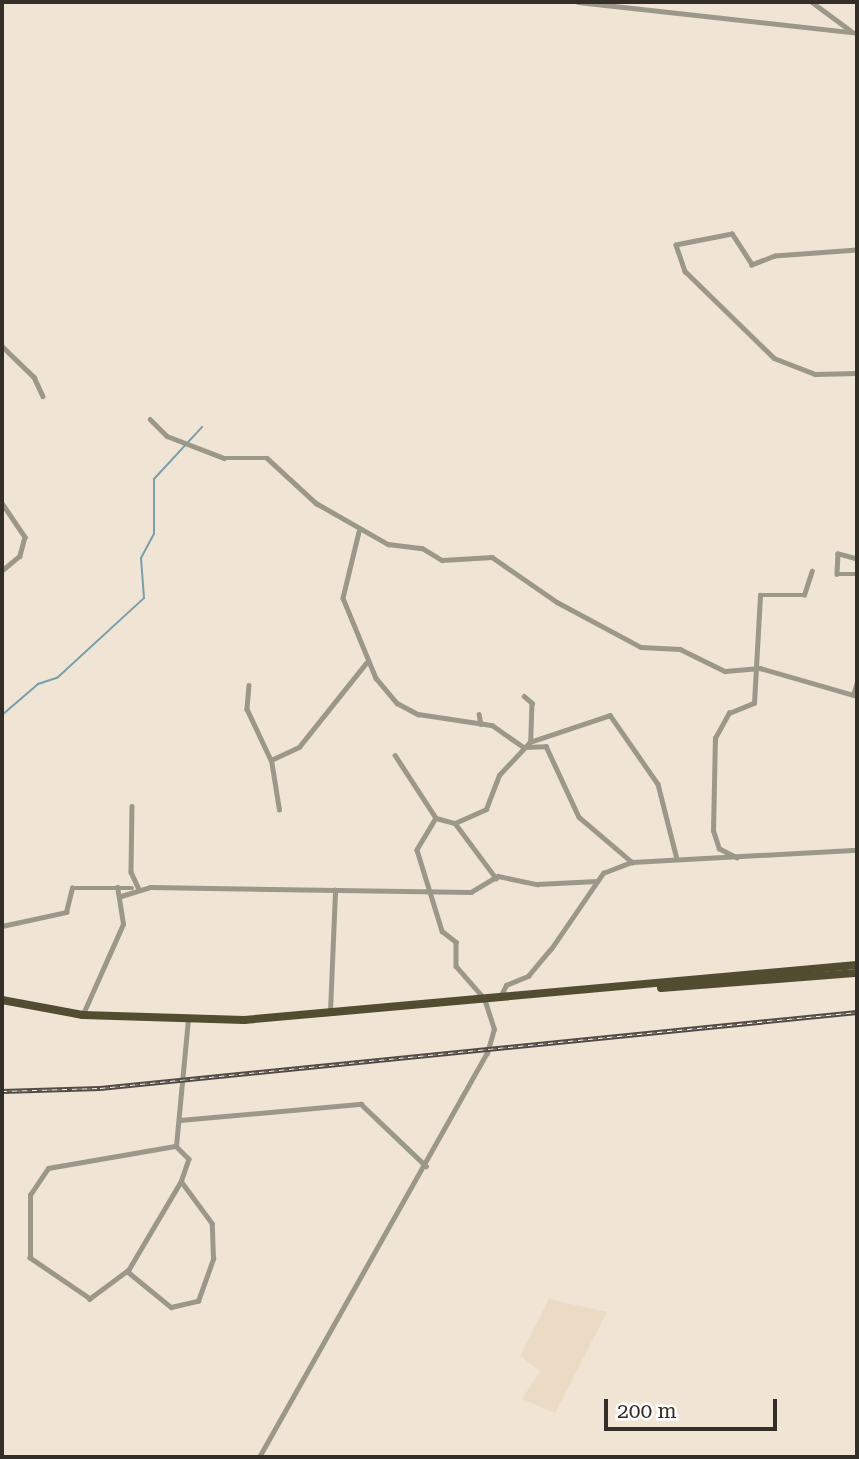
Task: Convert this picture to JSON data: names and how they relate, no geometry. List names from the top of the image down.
{
  "scale_bar": "200 m"
}
